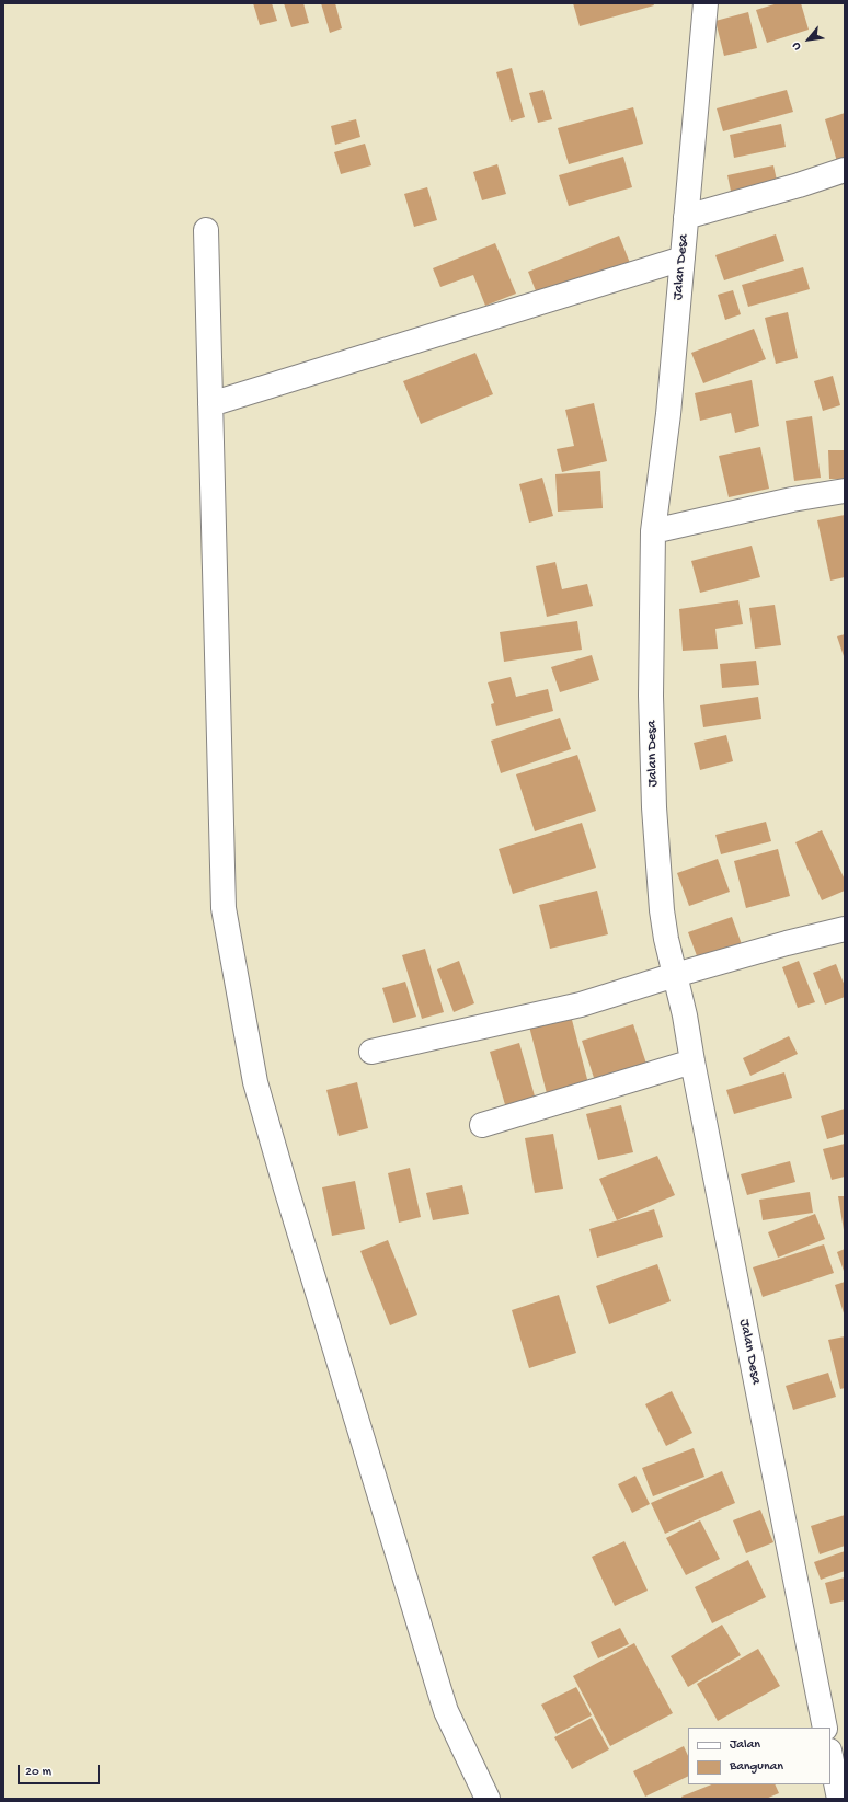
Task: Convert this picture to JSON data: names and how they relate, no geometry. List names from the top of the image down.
{
  "streets": {
    "street": ["Jalan Desa"]
  },
  "legend": ["Jalan", "Bangunan"],
  "scale_bar": "20 m",
  "north": "bottom left"
}
